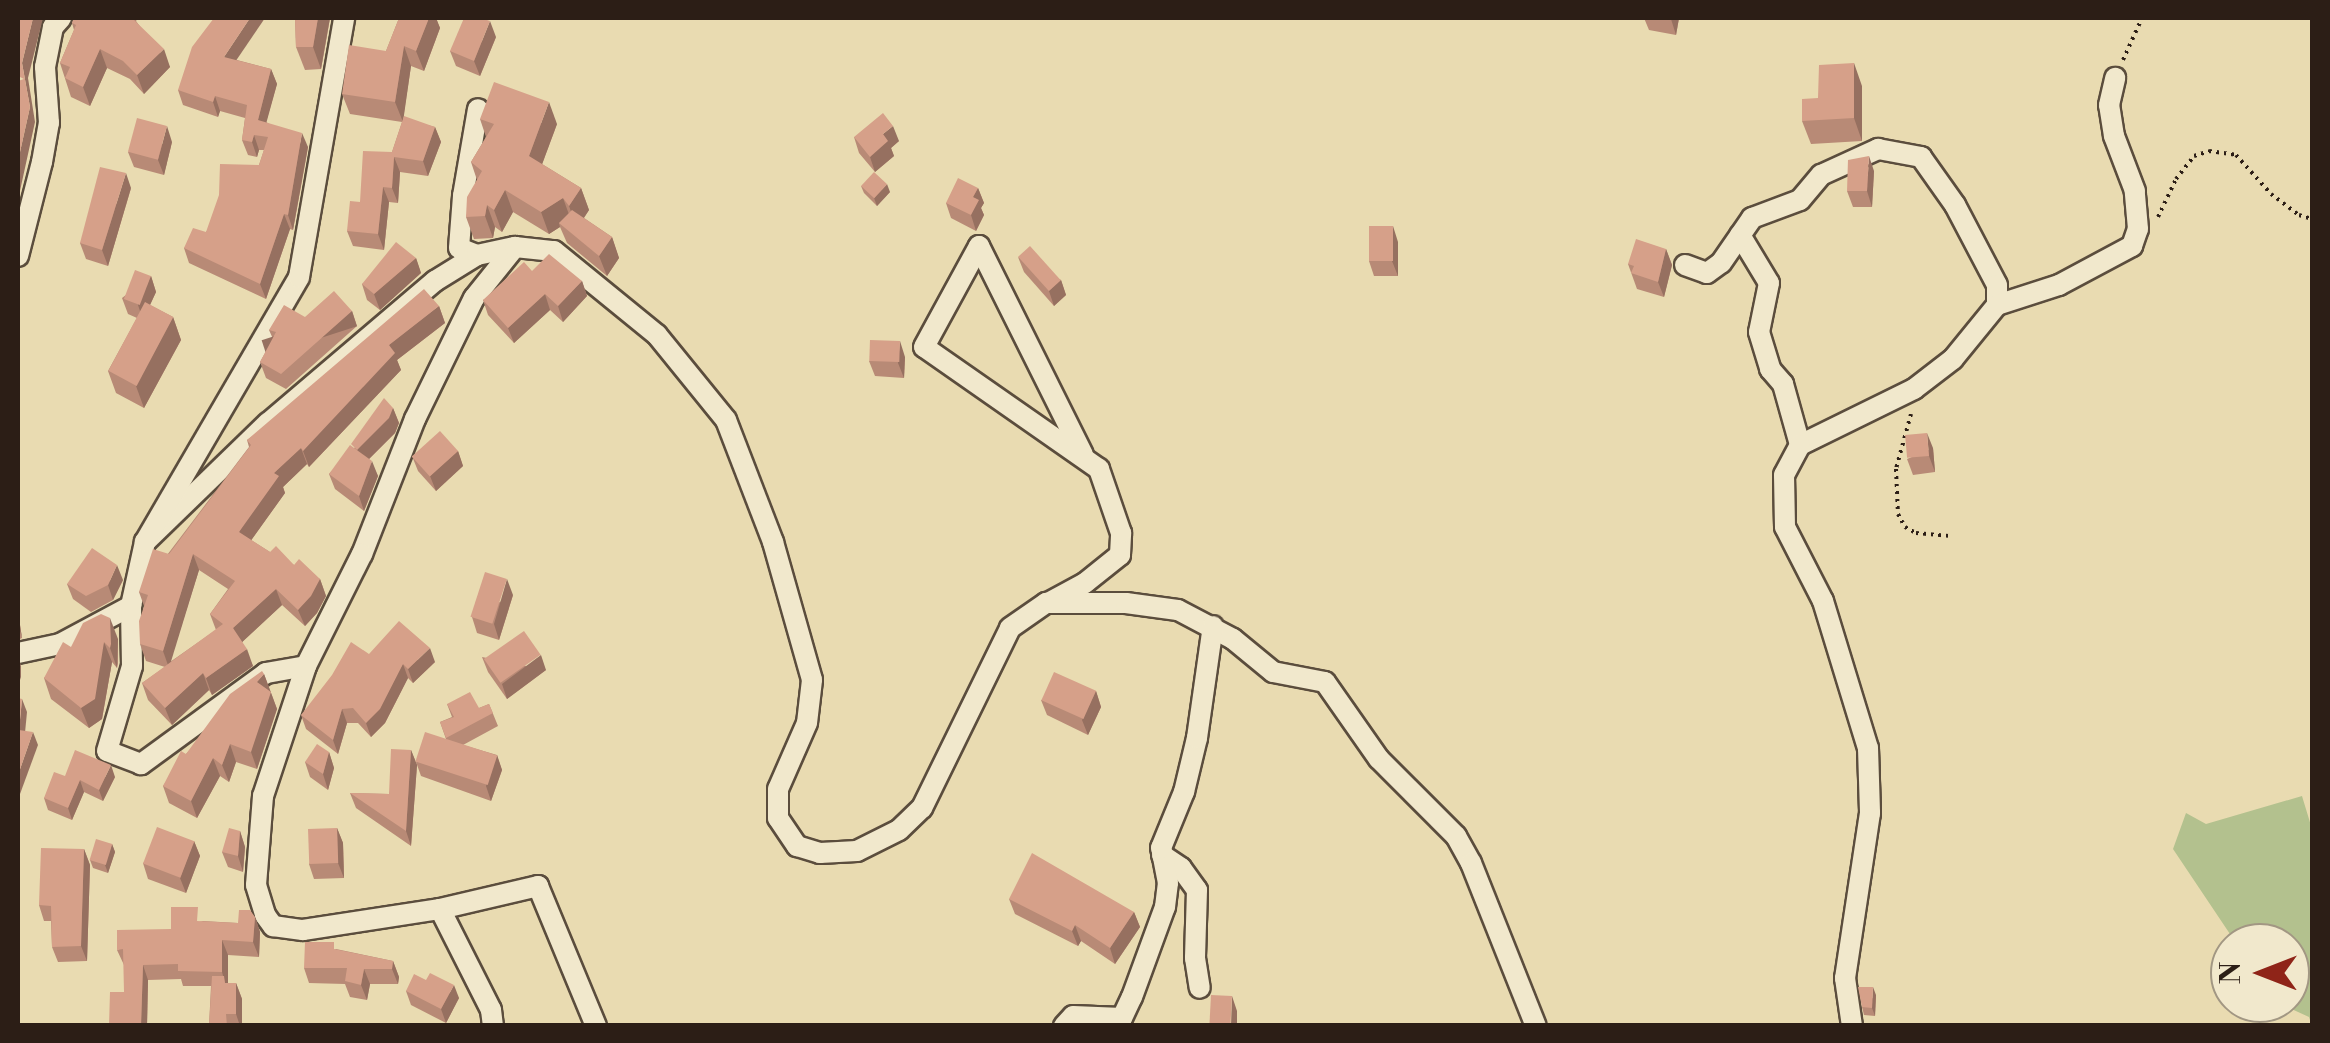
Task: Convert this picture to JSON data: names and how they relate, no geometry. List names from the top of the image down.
{
  "north": "left"
}
